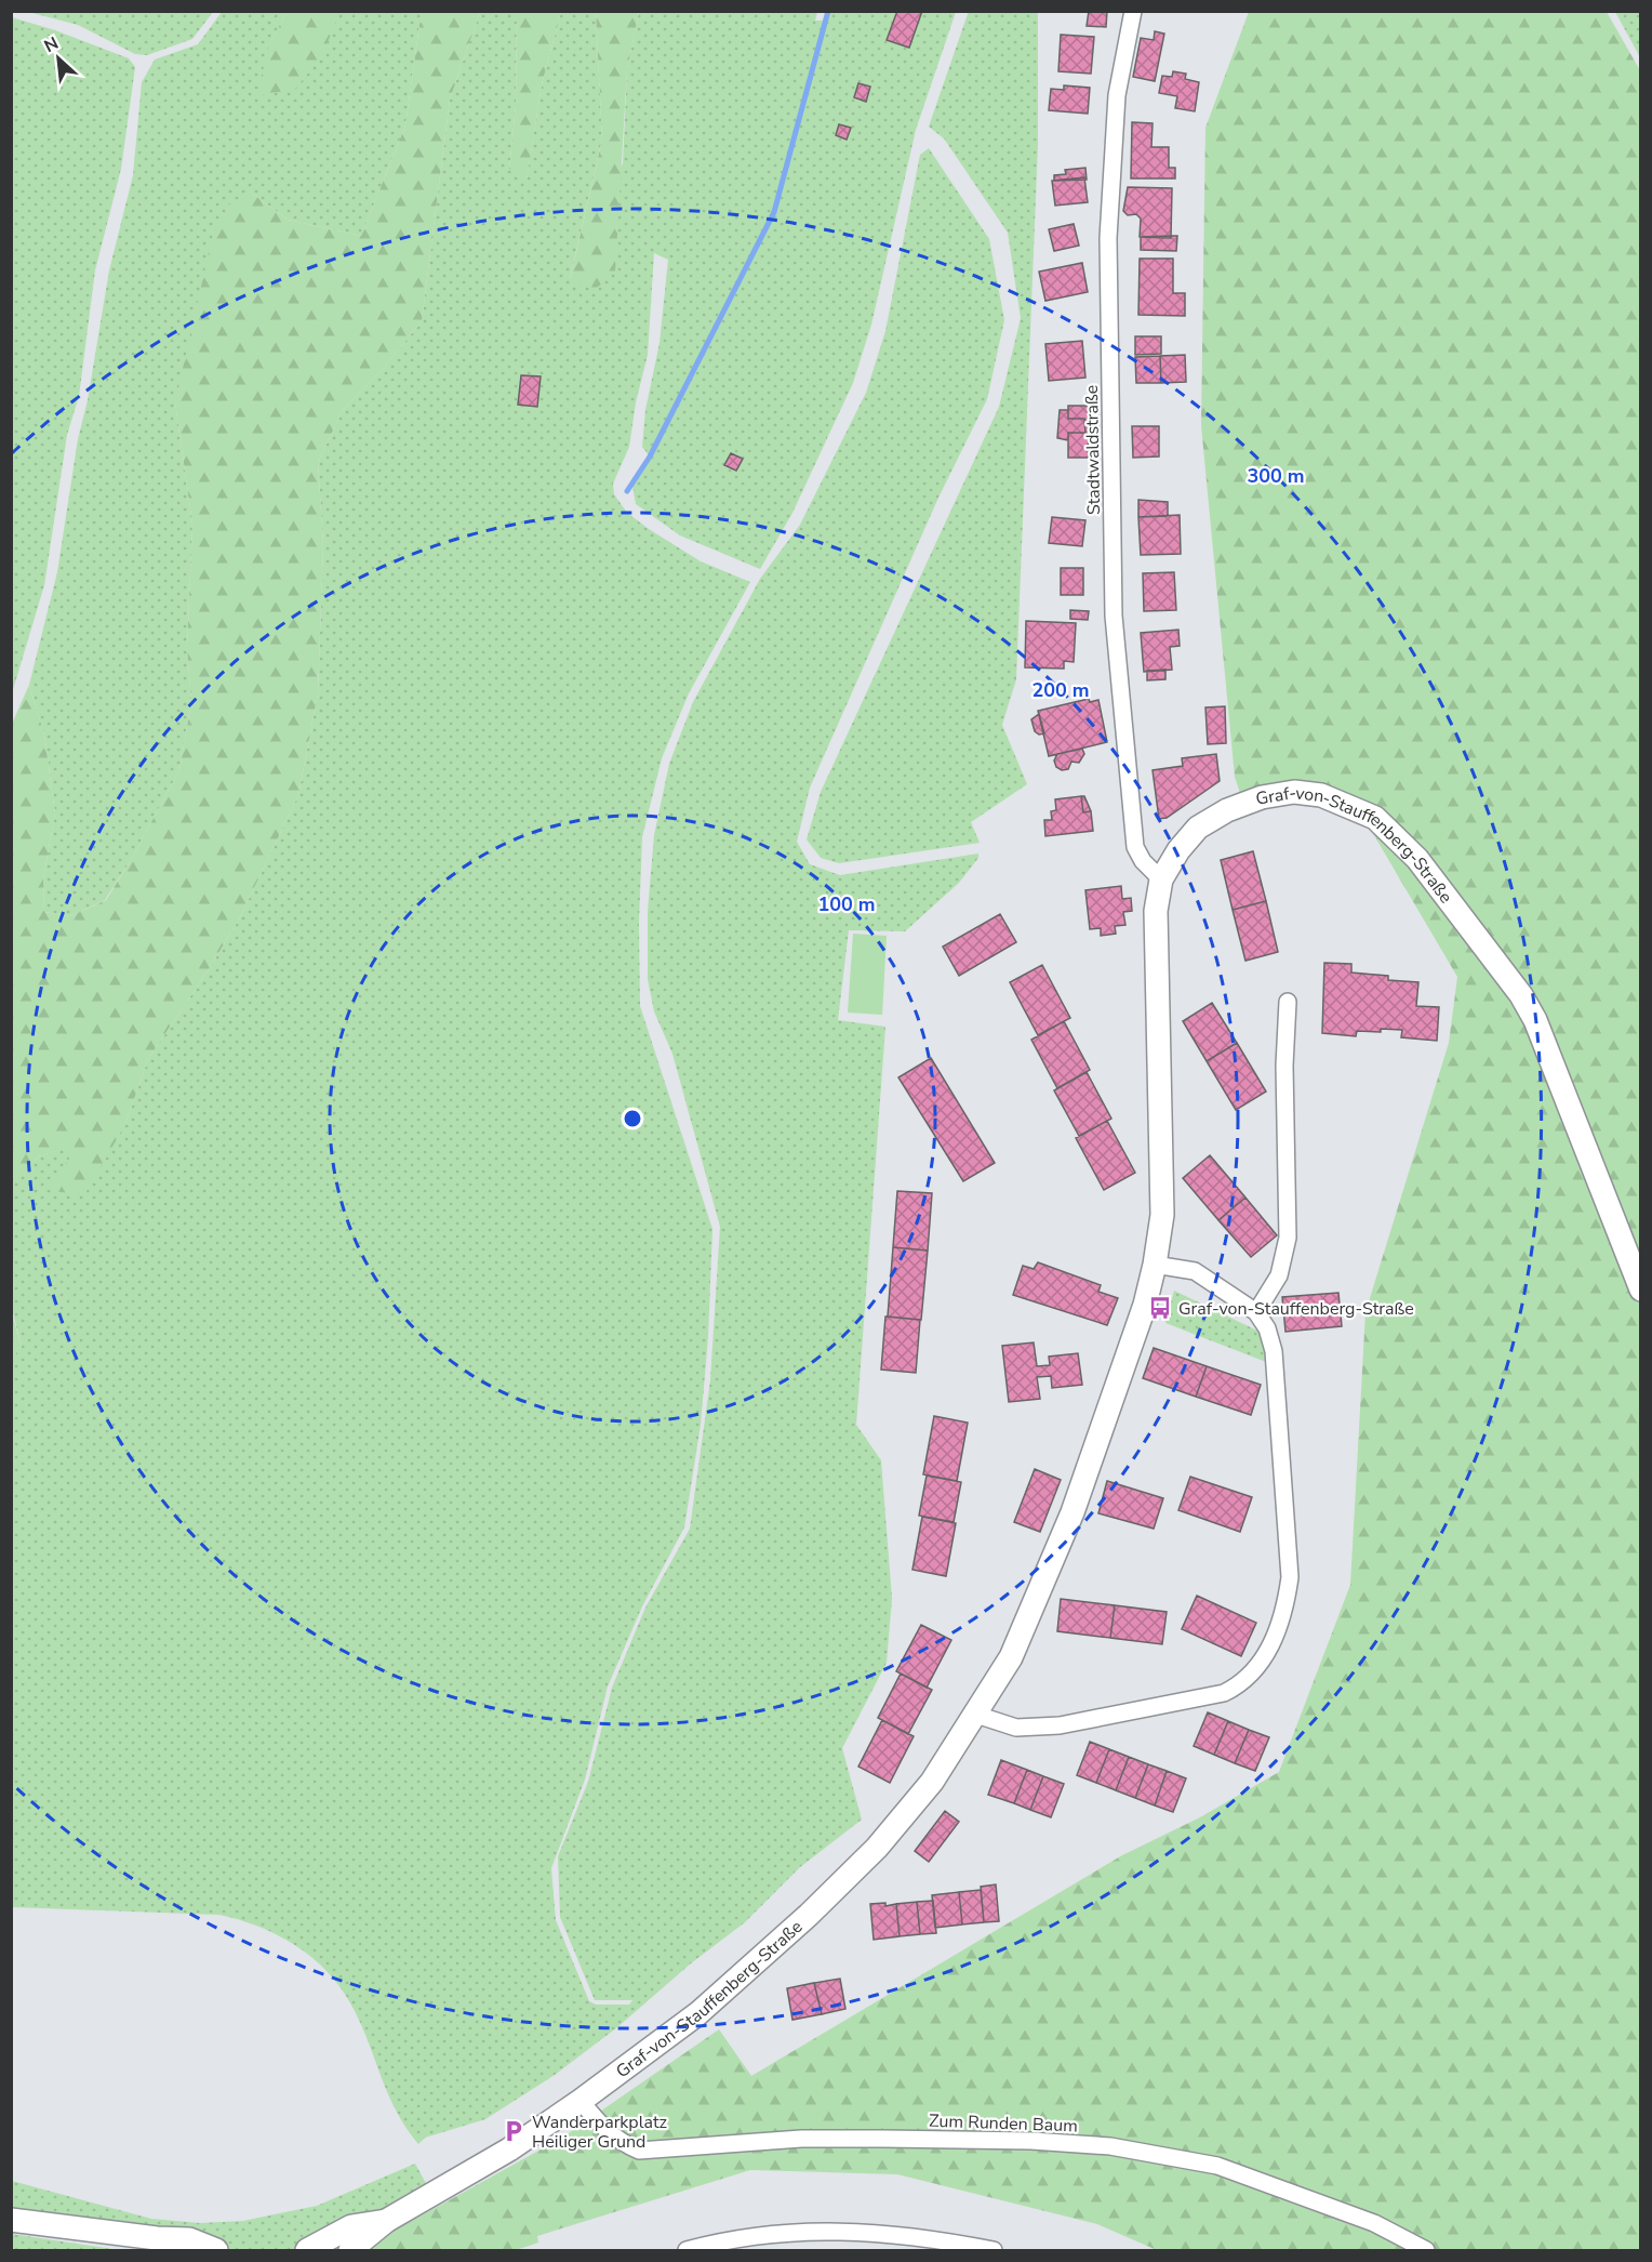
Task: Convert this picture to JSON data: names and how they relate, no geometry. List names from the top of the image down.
{
  "streets": {
    "street": ["Stadtwaldstraße", "Graf-von-Stauffenberg-Straße", "Zum Runden Baum"]
  },
  "crossings": [
    ["Stadtwaldstraße", "Graf-von-Stauffenberg-Straße"],
    ["Graf-von-Stauffenberg-Straße", "Zum Runden Baum"]
  ],
  "places": {
    "bus stop": ["Graf-von-Stauffenberg-Straße"],
    "parking": ["Wanderparkplatz Heiliger Grund"]
  },
  "north": "top left",
  "rings": ["300 m", "200 m", "100 m"]
}
